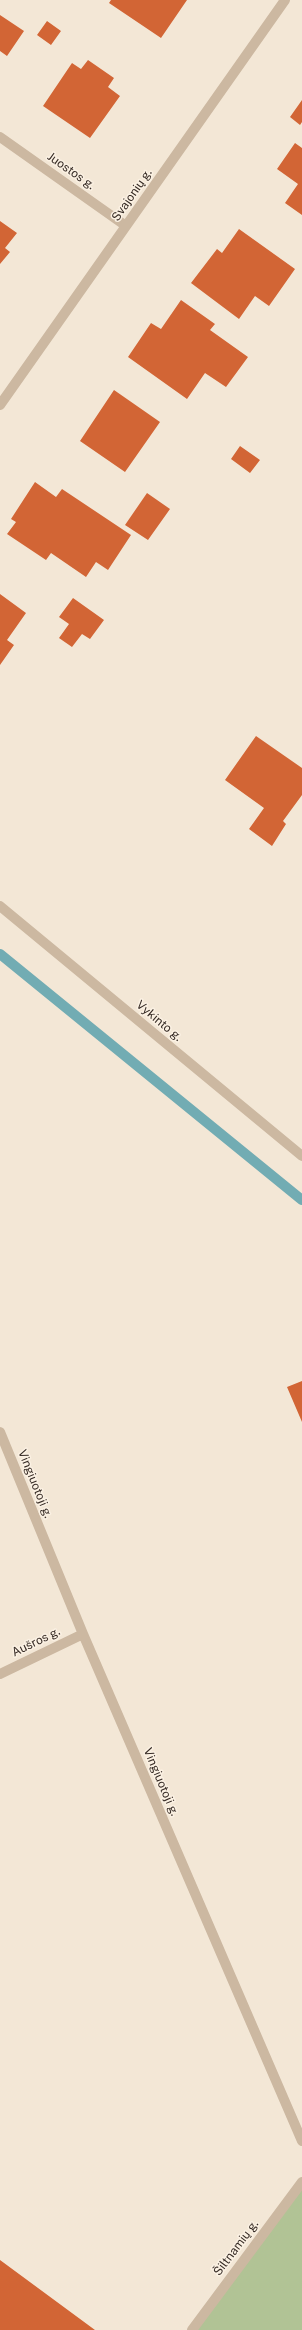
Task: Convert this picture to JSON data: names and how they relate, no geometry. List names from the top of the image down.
{
  "streets": {
    "street": [
      "Juostos g.",
      "Svajonių g.",
      "Vykinto g.",
      "Vingiuotoji g.",
      "Aušros g.",
      "Šiltnamių g."
    ]
  },
  "crossings": [
    ["Juostos g.", "Svajonių g."],
    ["Vingiuotoji g.", "Aušros g."]
  ]
}
